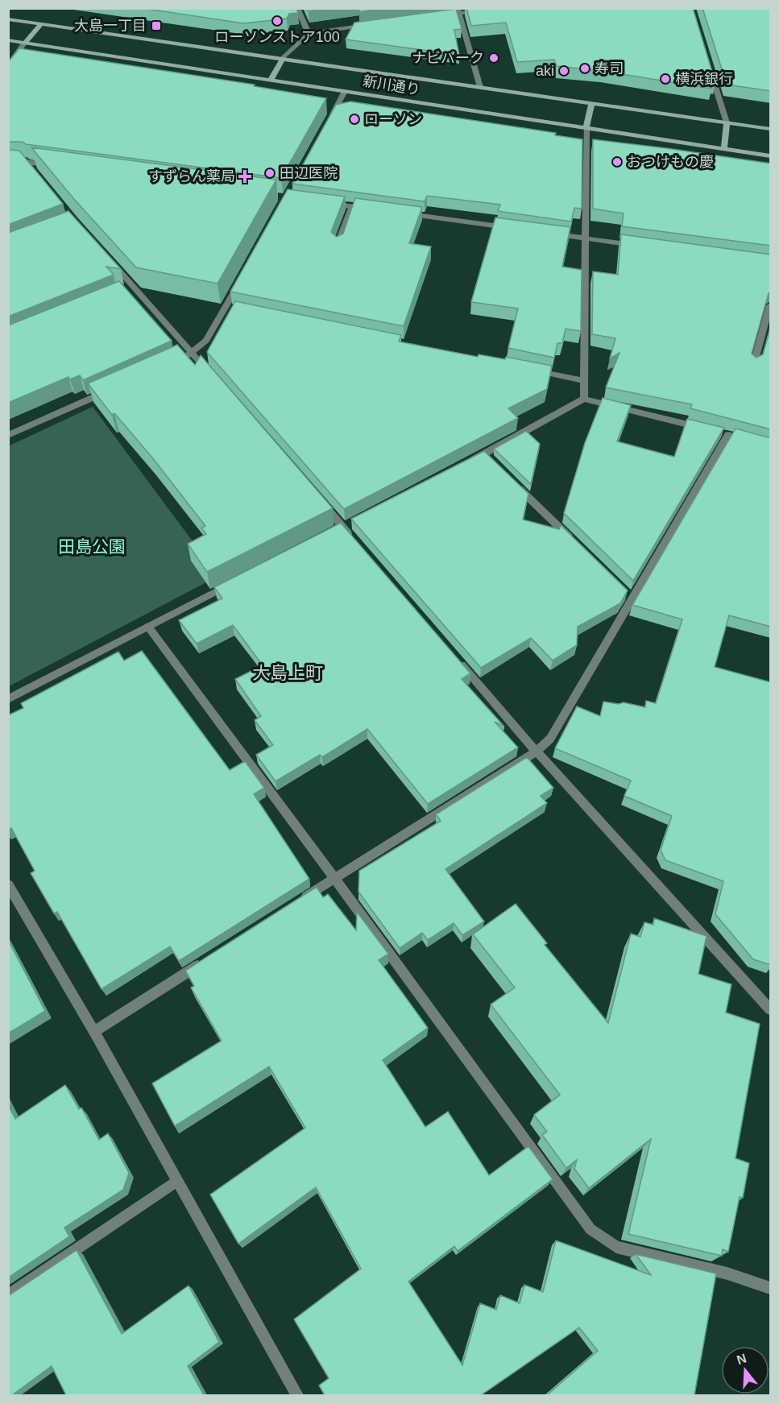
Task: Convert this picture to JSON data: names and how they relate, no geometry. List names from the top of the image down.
{
  "streets": {
    "main road": ["新川通り"]
  },
  "districts": ["大島上町"],
  "parks": ["田島公園"],
  "places": {
    "other": [
      "ローソンストア100",
      "ナビパーク",
      "寿司",
      "aki",
      "横浜銀行",
      "ローソン",
      "おつけもの慶",
      "田辺医院"
    ],
    "transit": ["大島一丁目"],
    "health": ["すずらん薬局"]
  },
  "north": "top"
}
